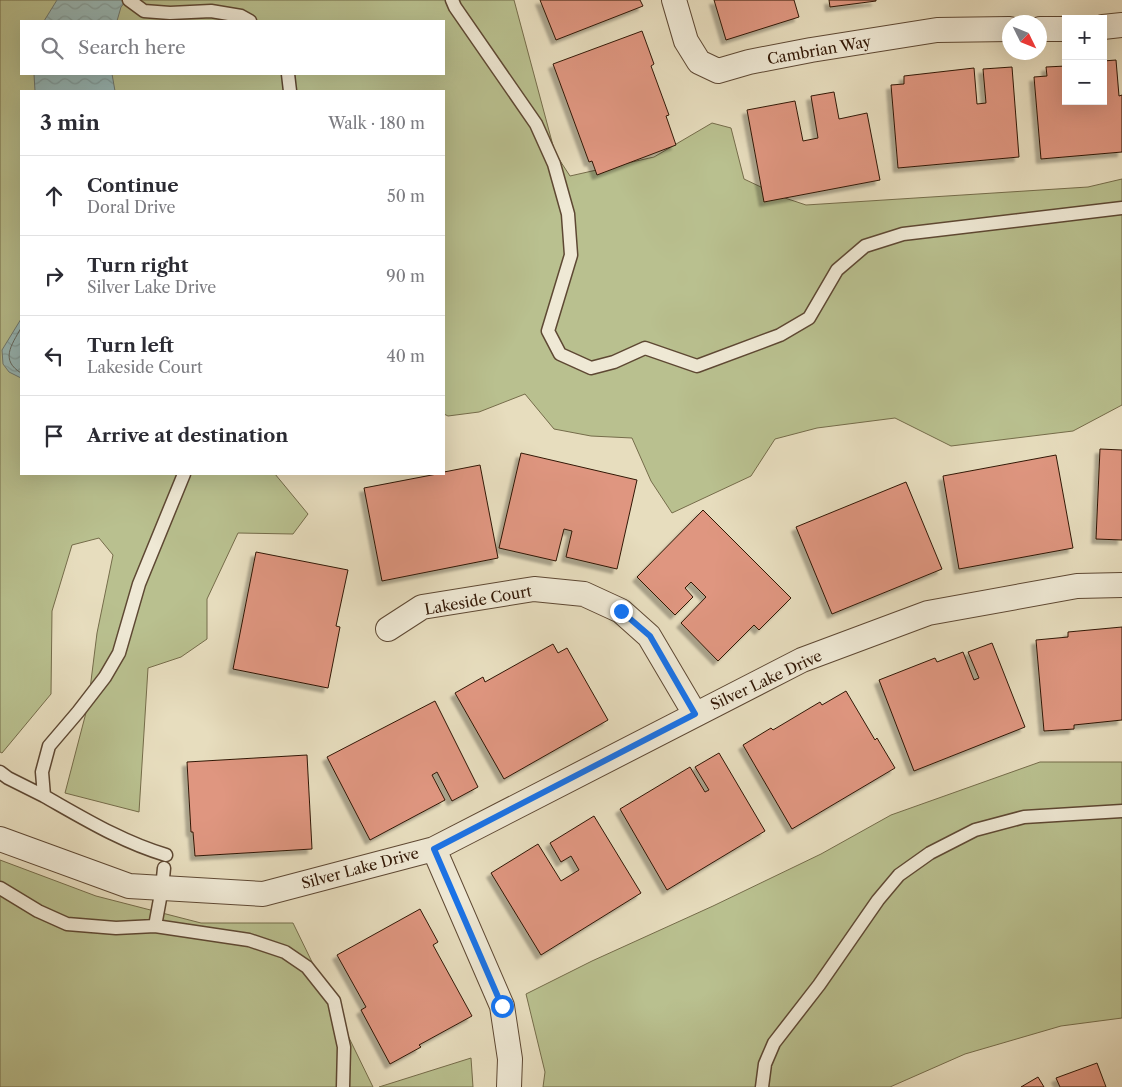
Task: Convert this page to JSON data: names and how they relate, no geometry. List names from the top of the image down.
{
  "streets": {
    "street": ["Cambrian Way", "Lakeside Court", "Silver Lake Drive"]
  },
  "crossings": [
    ["Lakeside Court", "Silver Lake Drive"]
  ],
  "north": "bottom right",
  "page": {
    "map_buttons": ["+", "−"],
    "search": "Search here",
    "heading": ["3 min", "Walk · 180 m"],
    "list": [
      ["Continue", "Doral Drive", "50 m"],
      ["Turn right", "Silver Lake Drive", "90 m"],
      ["Turn left", "Lakeside Court", "40 m"],
      "Arrive at destination"
    ]
  }
}
